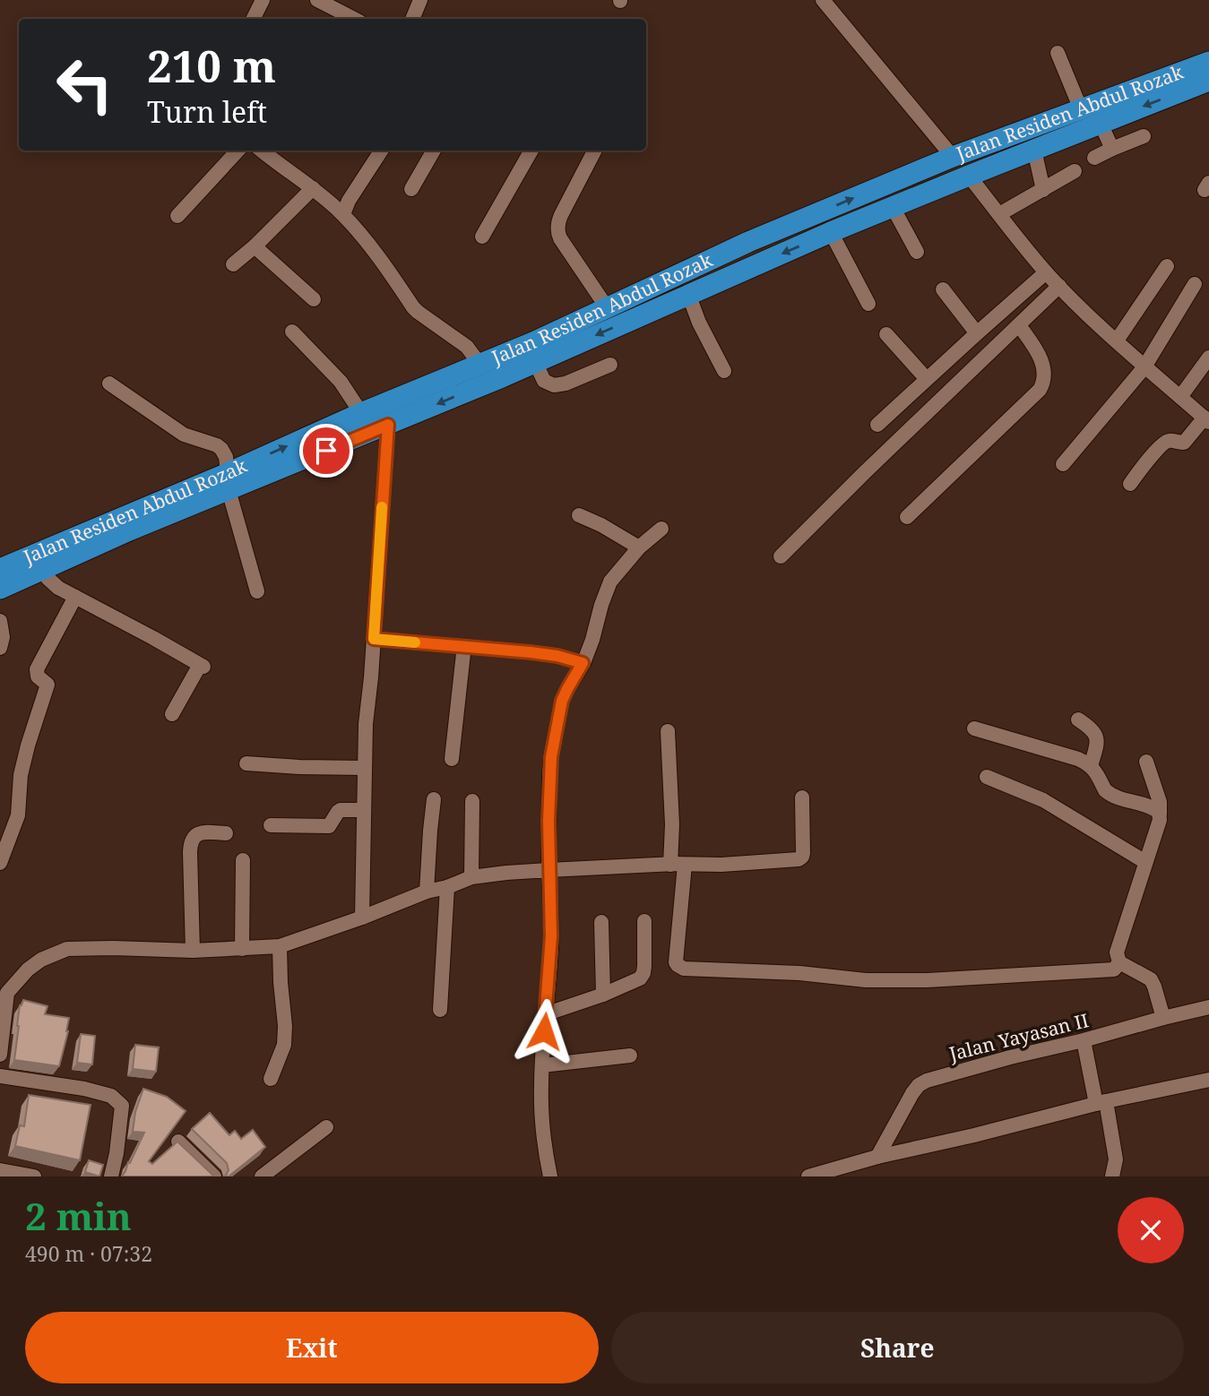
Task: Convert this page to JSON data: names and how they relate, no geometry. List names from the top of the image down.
{
  "streets": {
    "highway": ["Jalan Residen Abdul Rozak"],
    "street": ["Jalan Yayasan II"]
  },
  "page": {
    "turn": ["210 m", "Turn left"],
    "heading": ["2 min", "490 m · 07:32"],
    "buttons": ["Exit", "Share"]
  }
}
